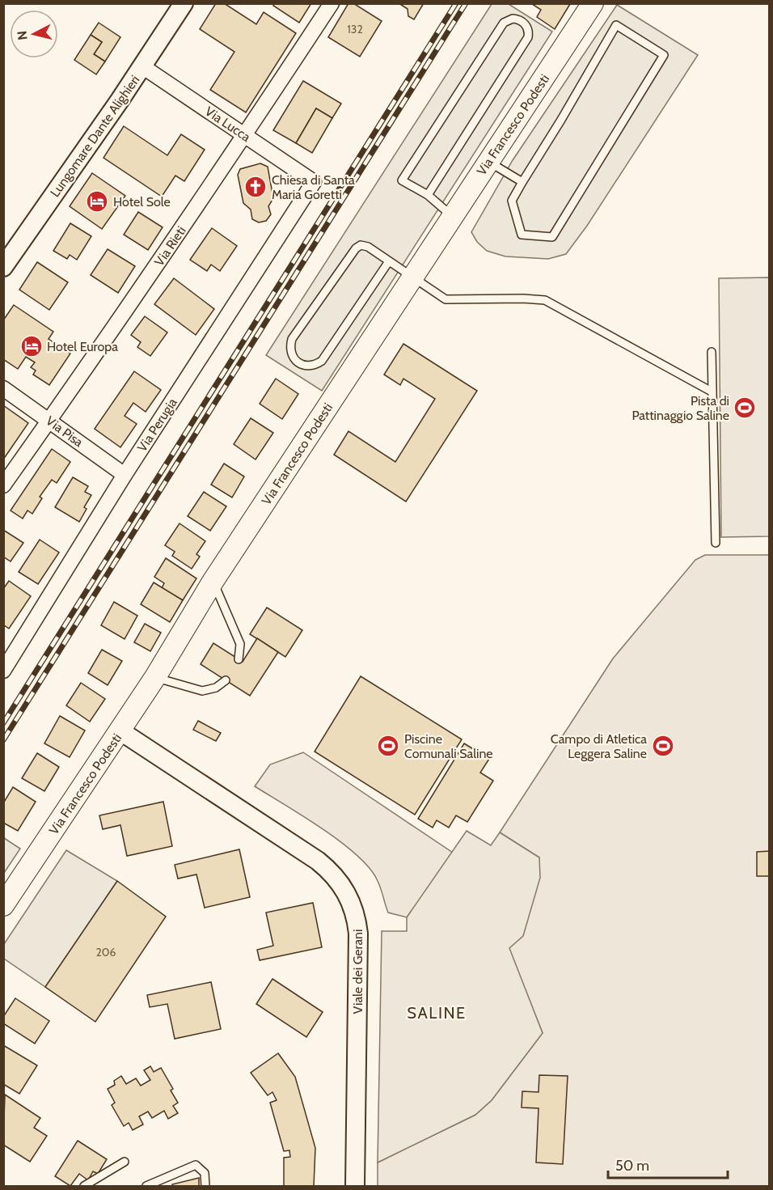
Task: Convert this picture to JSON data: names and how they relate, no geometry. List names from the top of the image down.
{
  "streets": {
    "main road": ["Via Francesco Podesti"],
    "street": [
      "Via Lucca",
      "Lungomare Dante Alighieri",
      "Via Rieti",
      "Via Perugia",
      "Via Pisa",
      "Viale dei Gerani"
    ]
  },
  "crossings": [
    ["Via Lucca", "Lungomare Dante Alighieri"],
    ["Via Lucca", "Via Rieti"],
    ["Via Lucca", "Via Perugia"],
    ["Via Francesco Podesti", "Viale dei Gerani"],
    ["Via Rieti", "Via Pisa"],
    ["Via Perugia", "Via Pisa"]
  ],
  "districts": ["SALINE"],
  "places": {
    "church": ["Chiesa di Santa Maria Goretti"],
    "hotel": ["Hotel Sole", "Hotel Europa"],
    "sports": ["Pista di Pattinaggio Saline", "Piscine Comunali Saline", "Campo di Atletica Leggera Saline"]
  },
  "house_numbers": ["132", "206"],
  "scale_bar": "50 m",
  "north": "left"
}
